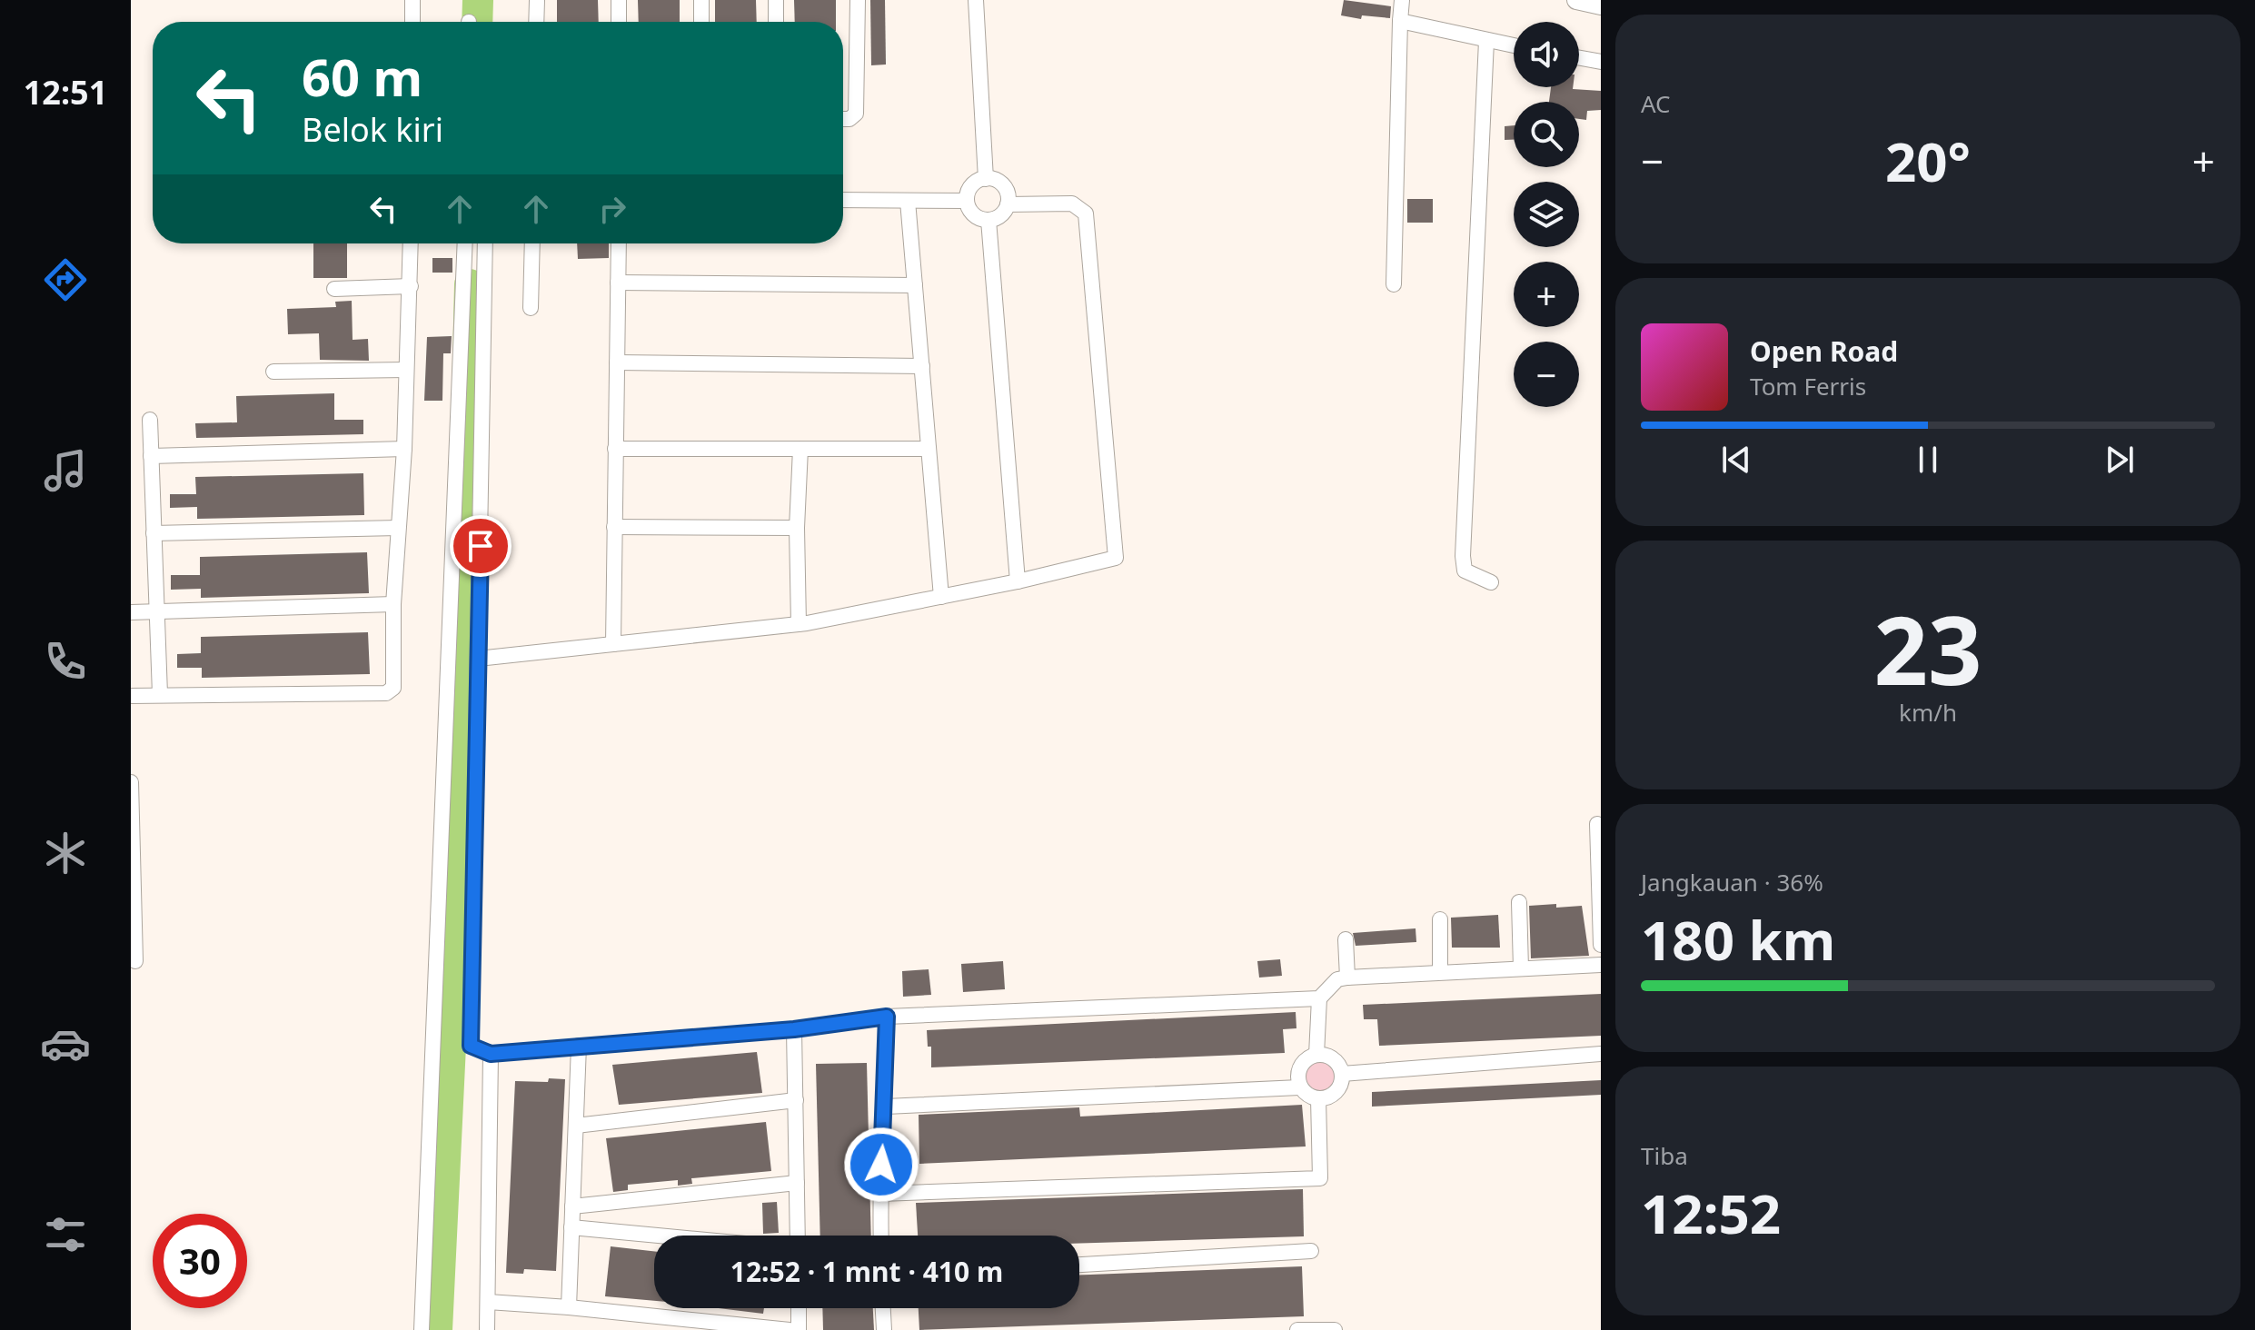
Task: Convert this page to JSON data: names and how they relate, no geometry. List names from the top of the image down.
{
  "page": {
    "tabs": "12:51",
    "tile": [
      "AC",
      ["23", "km/h"],
      ["Jangkauan · 36%", "180 km"],
      ["Tiba", "12:52"]
    ],
    "map_buttons": ["+", "−"],
    "turn": ["60 m", "Belok kiri"],
    "heat": ["−", "20°", "+"],
    "song": ["Open Road", "Tom Ferris"],
    "limit": "30",
    "trip": "12:52 · 1 mnt · 410 m"
  }
}
